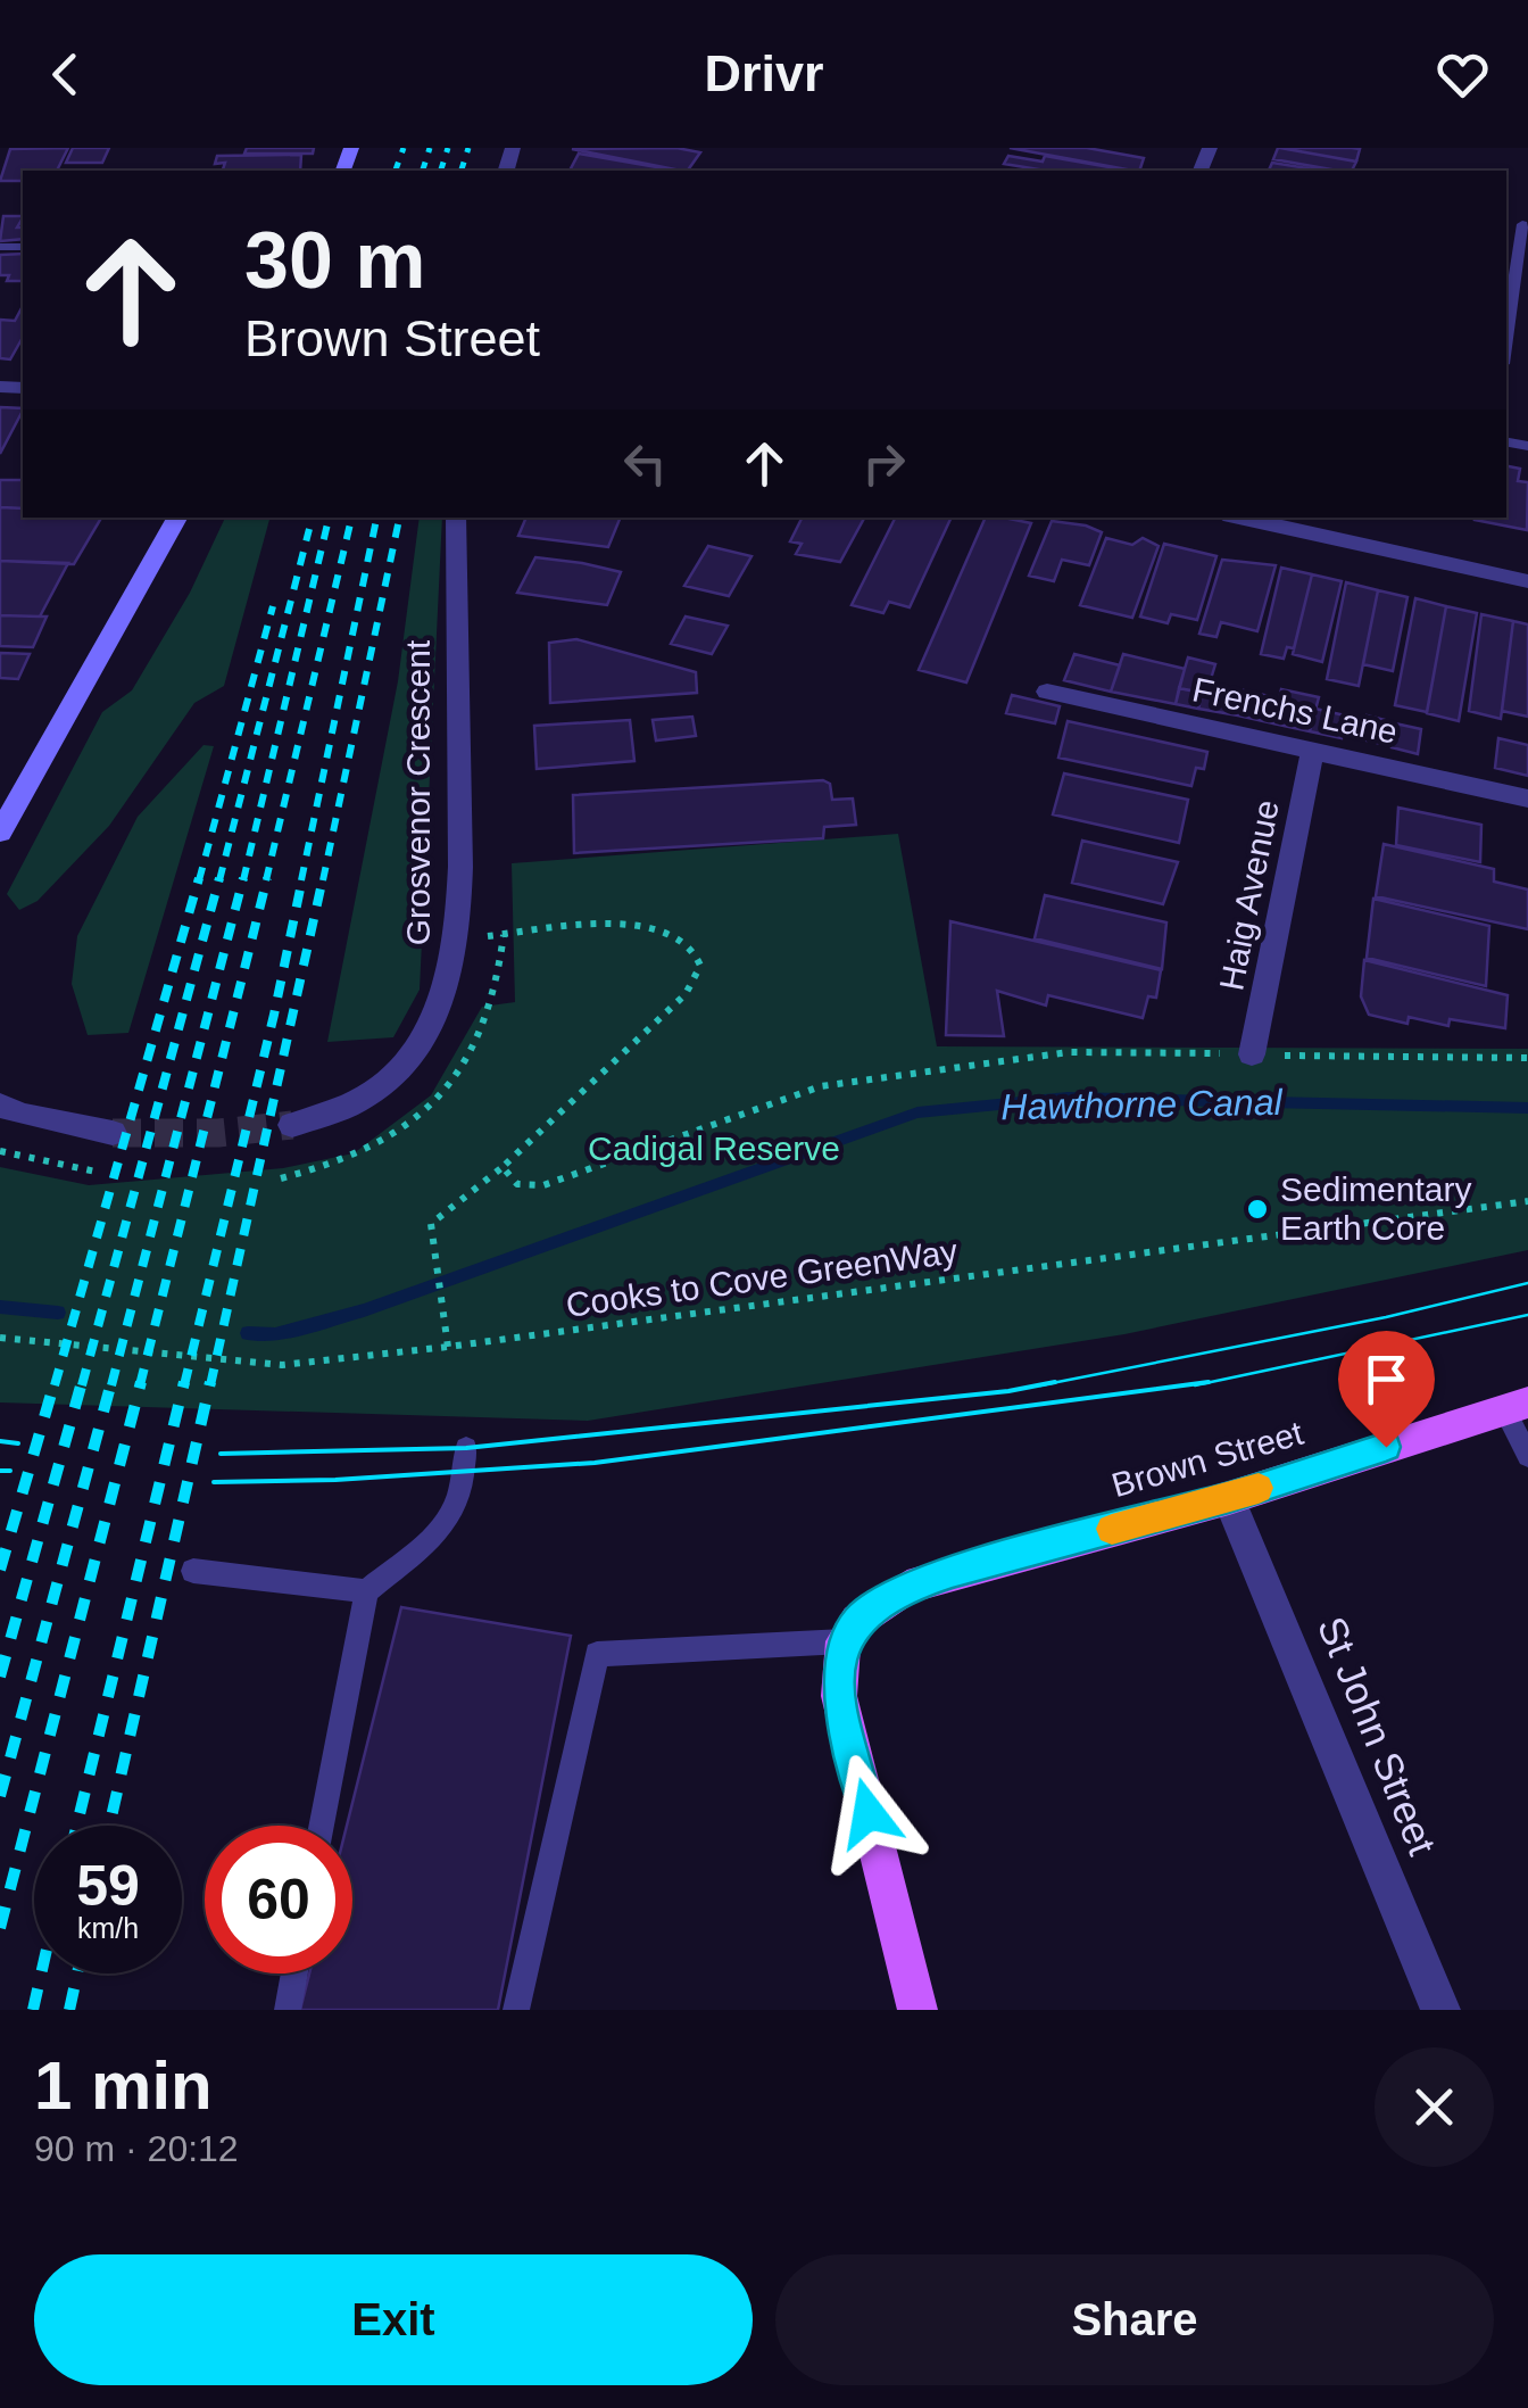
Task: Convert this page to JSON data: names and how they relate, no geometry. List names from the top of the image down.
{
  "streets": {
    "main road": ["Brown Street"],
    "street": [
      "Frenchs Lane",
      "Grosvenor Crescent",
      "Haig Avenue",
      "St John Street"
    ],
    "path": ["Cooks to Cove GreenWay"]
  },
  "crossings": [
    ["Frenchs Lane", "Haig Avenue"],
    ["Brown Street", "St John Street"]
  ],
  "water": ["Hawthorne Canal"],
  "parks": ["Cadigal Reserve"],
  "places": ["Sedimentary Earth Core"],
  "page": {
    "header": "Drivr",
    "turn": ["30 m", "Brown Street"],
    "speed": "59 km/h",
    "limit": "60",
    "heading": ["1 min", "90 m · 20:12"],
    "buttons": ["Exit", "Share"]
  }
}
